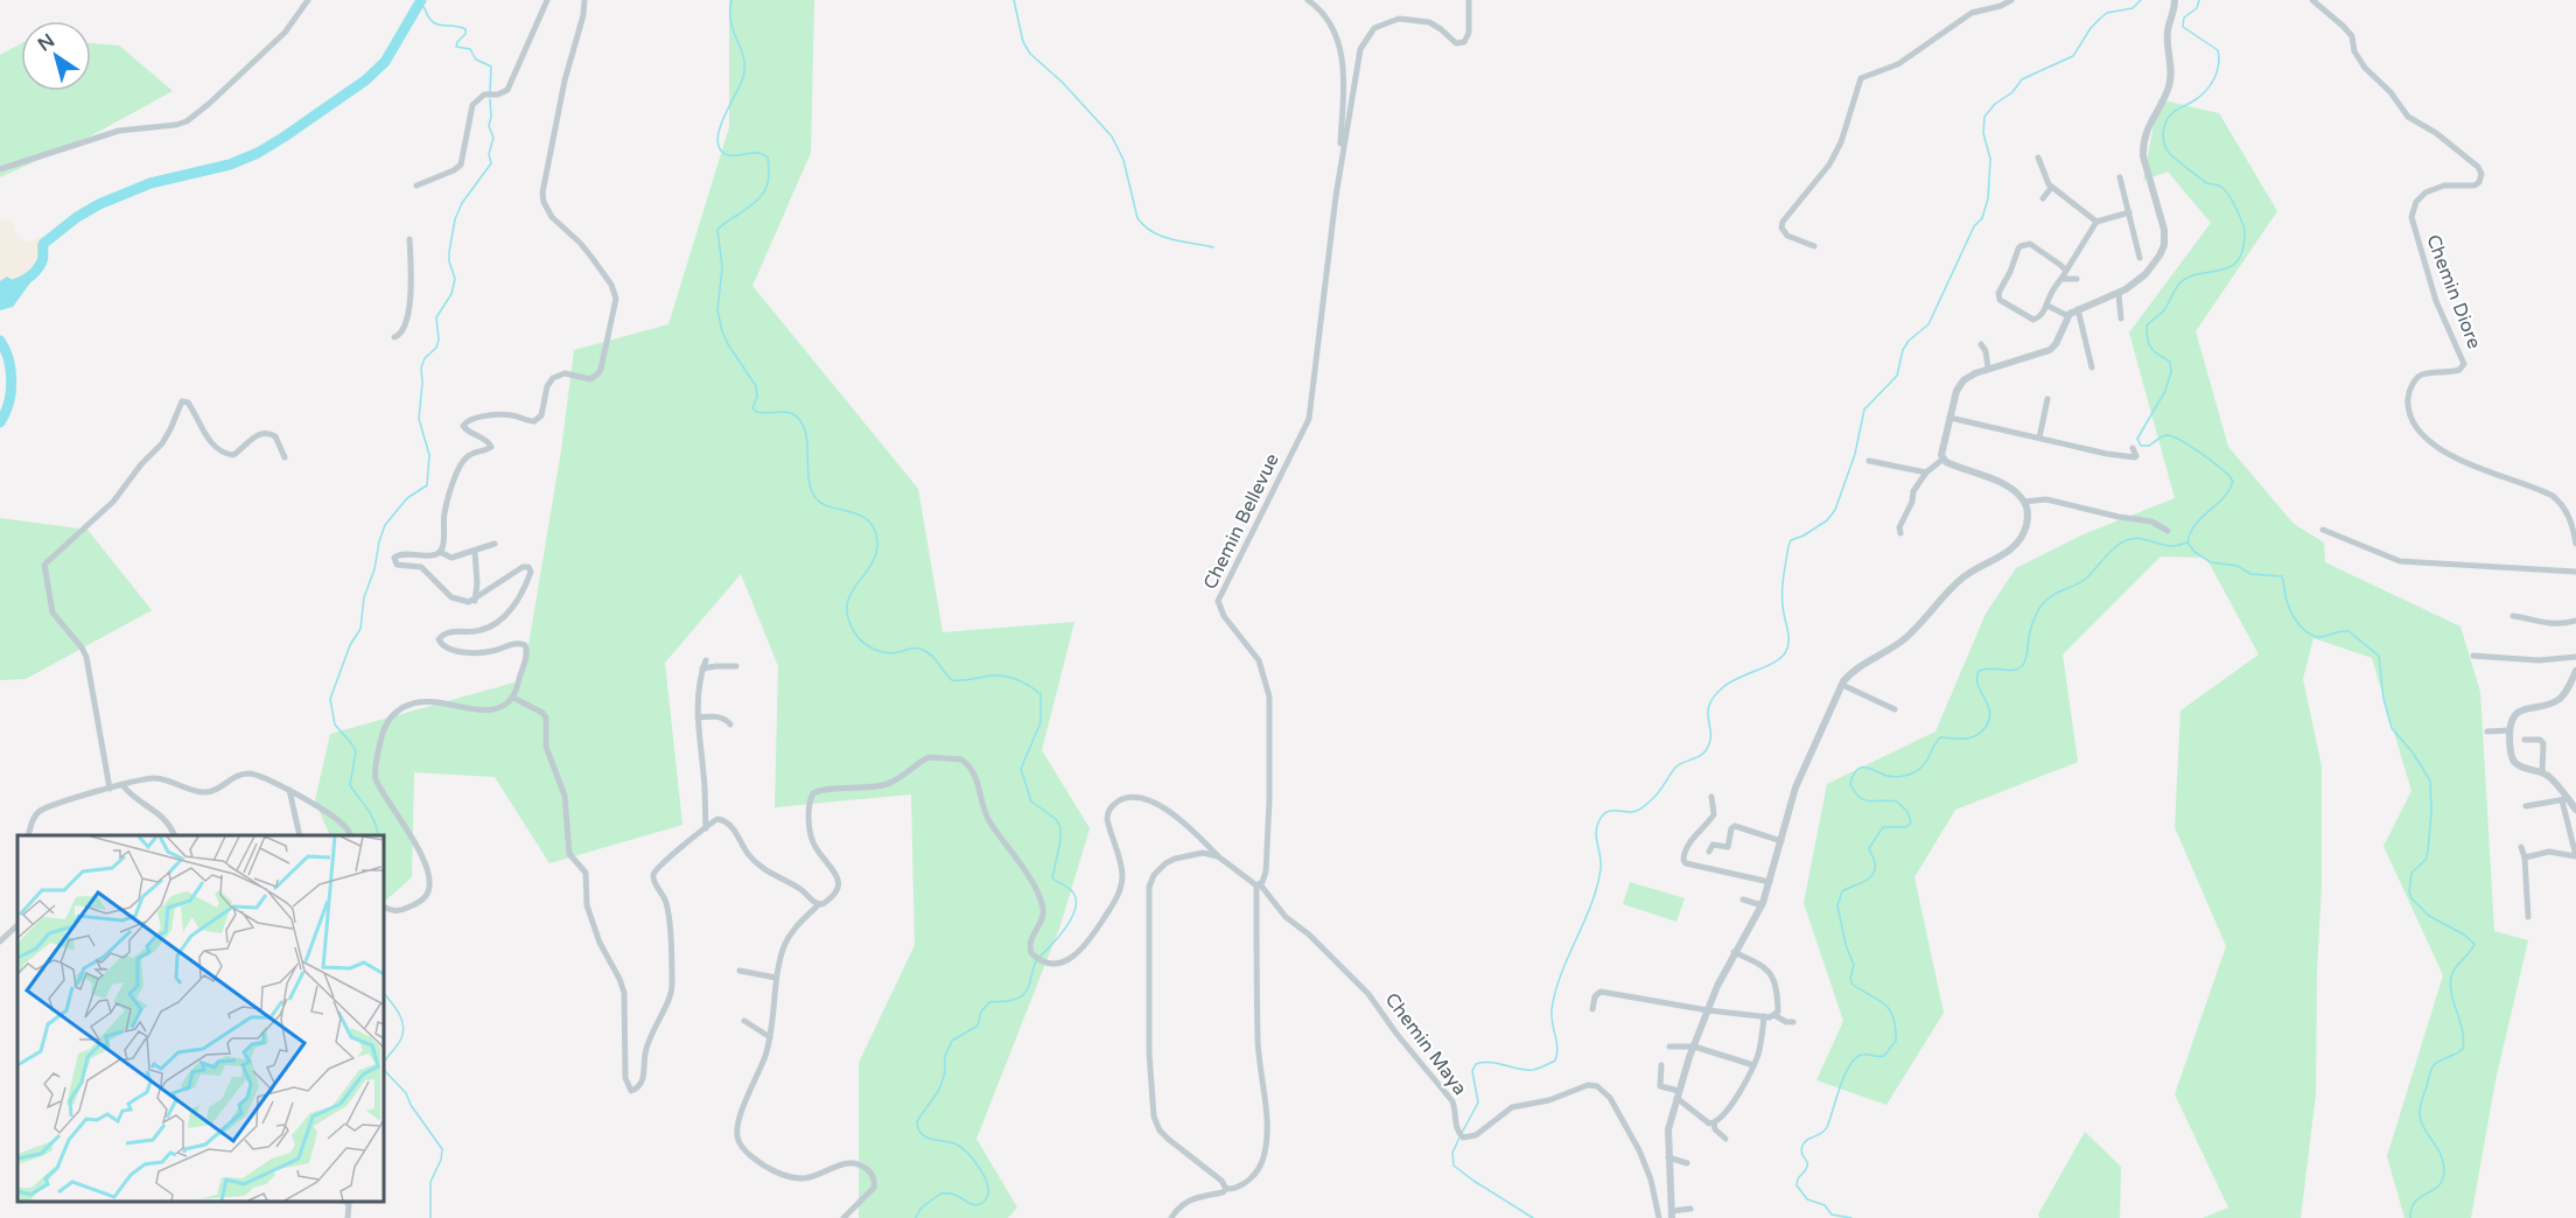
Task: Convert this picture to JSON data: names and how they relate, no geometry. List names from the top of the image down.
{
  "streets": {
    "street": ["Chemin Diore", "Chemin Bellevue", "Chemin Maya"]
  },
  "crossings": [
    ["Chemin Bellevue", "Chemin Maya"]
  ],
  "north": "top left"
}
